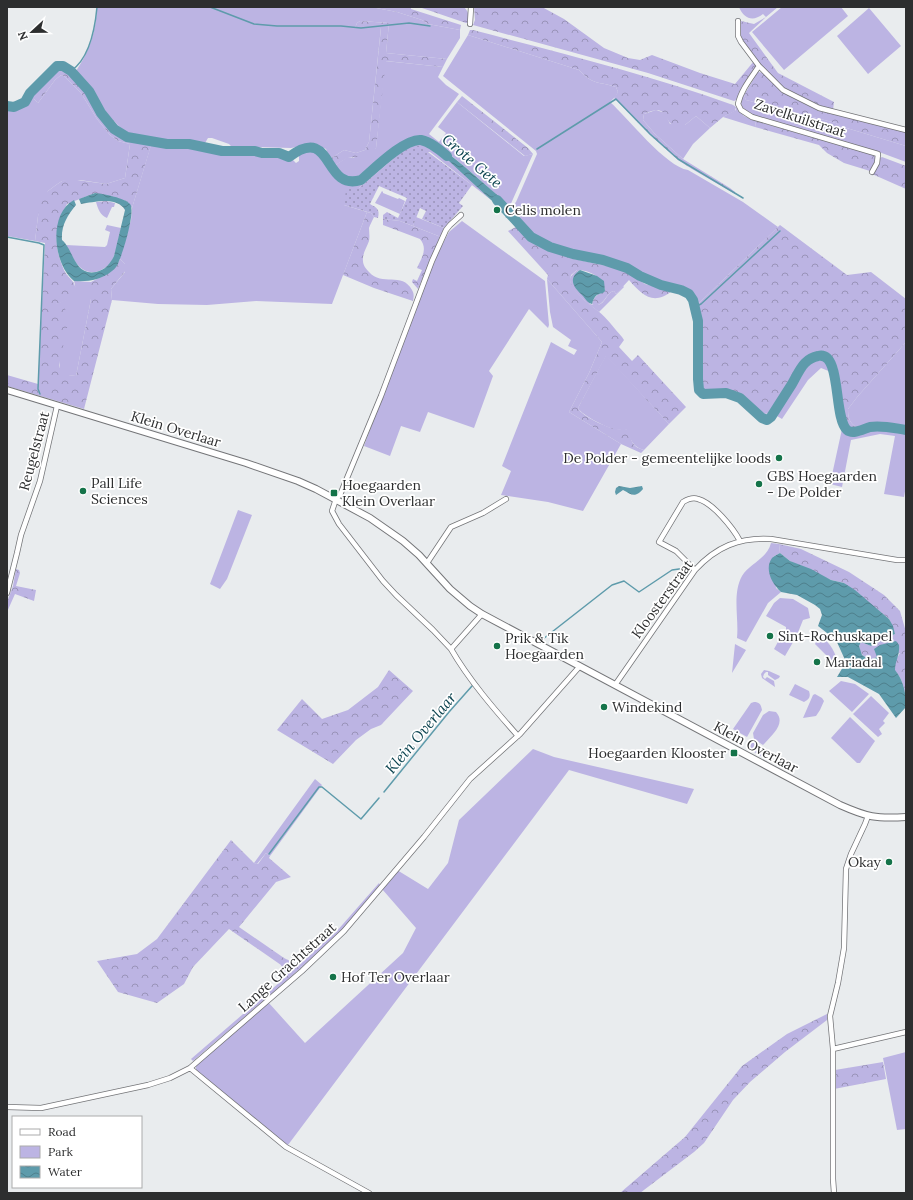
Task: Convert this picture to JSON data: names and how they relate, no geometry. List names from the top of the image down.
{
  "streets": {
    "main road": ["Klein Overlaar"],
    "street": [
      "Zavelkuilstraat",
      "Reugelstraat",
      "Kloosterstraat",
      "Lange Grachtstraat"
    ]
  },
  "crossings": [
    ["Klein Overlaar", "Reugelstraat"],
    ["Klein Overlaar", "Kloosterstraat"],
    ["Klein Overlaar", "Lange Grachtstraat"]
  ],
  "water": ["Grote Gete", "Klein Overlaar"],
  "places": {
    "other": [
      "Celis molen",
      "De Polder - gemeentelijke loods",
      "GBS Hoegaarden - De Polder",
      "Pall Life Sciences",
      "Sint-Rochuskapel",
      "Prik & Tik Hoegaarden",
      "Mariadal",
      "Windekind",
      "Okay",
      "Hof Ter Overlaar"
    ],
    "transit": ["Hoegaarden Klein Overlaar", "Hoegaarden Klooster"]
  },
  "legend": ["Road", "Park", "Water"],
  "north": "left"
}
